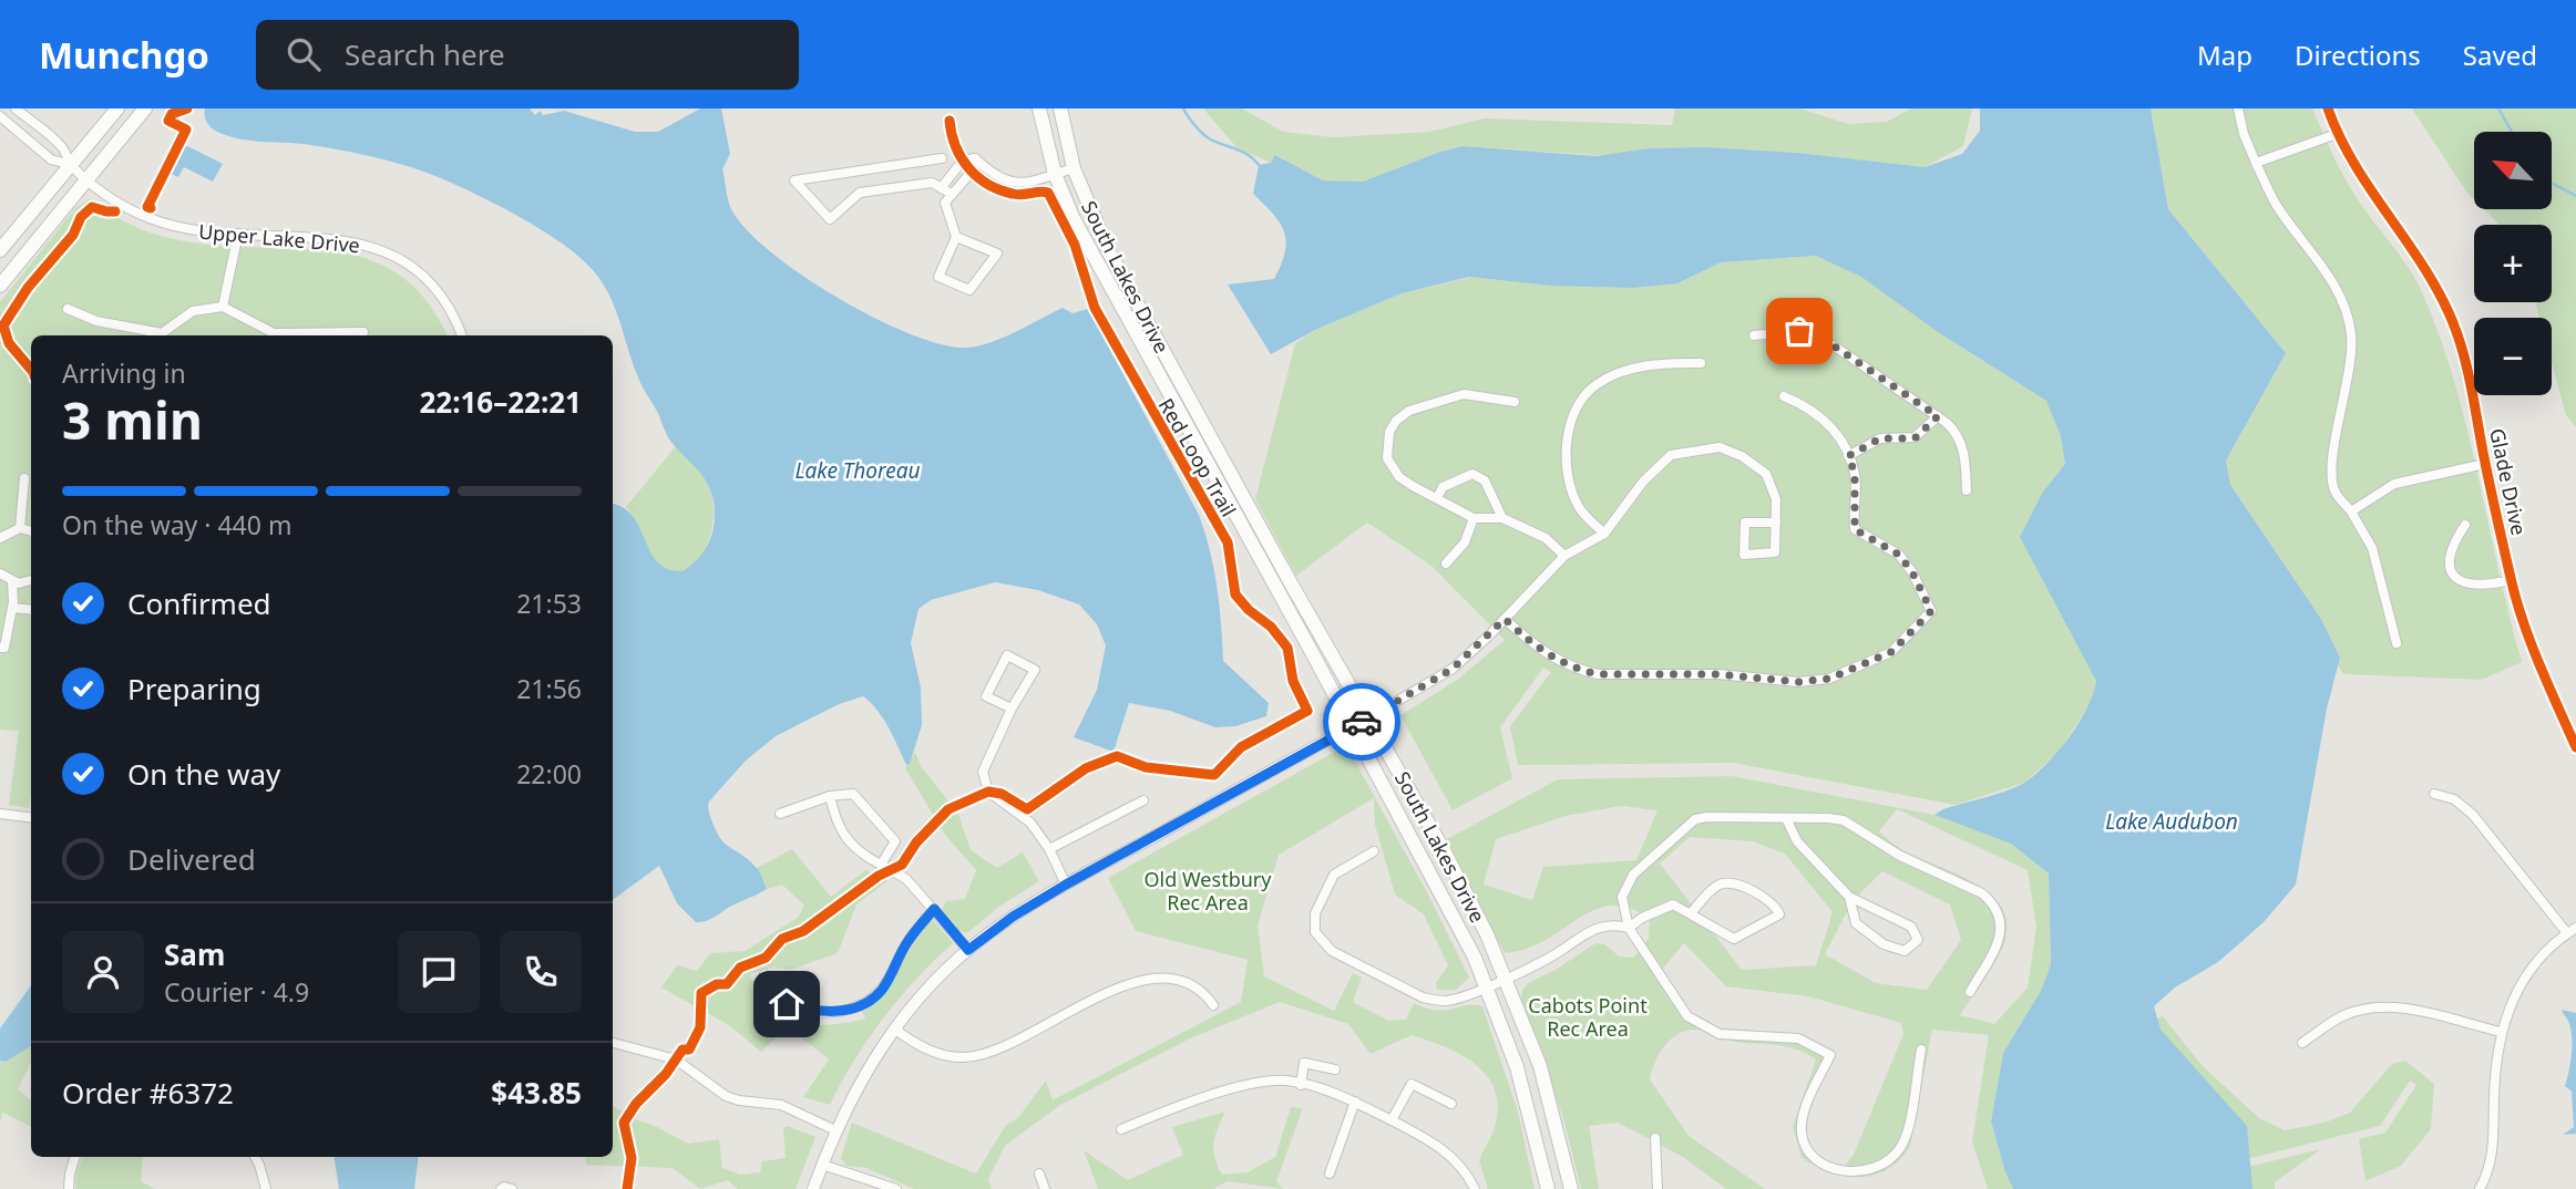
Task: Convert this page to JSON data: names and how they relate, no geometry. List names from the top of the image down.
{
  "streets": {
    "main road": ["South Lakes Drive"],
    "street": ["Upper Lake Drive", "Glade Drive"],
    "cycle path": ["Red Loop Trail"]
  },
  "water": ["Lake Thoreau", "Lake Audubon"],
  "parks": ["Old Westbury Rec Area", "Cabots Point Rec Area"],
  "north": "top left",
  "page": {
    "header": "Munchgo",
    "search": "Search here",
    "nav": ["Map", "Directions", "Saved"],
    "map_buttons": ["+", "−"],
    "heading": ["3 min", "Arriving in", "22:16–22:21"],
    "panel": [
      "Sam",
      "Courier · 4.9",
      "Order #6372",
      "$43.85"
    ],
    "bar": "On the way · 440 m",
    "list": [
      ["Confirmed", "21:53"],
      ["Preparing", "21:56"],
      ["On the way", "22:00"],
      "Delivered"
    ]
  }
}
